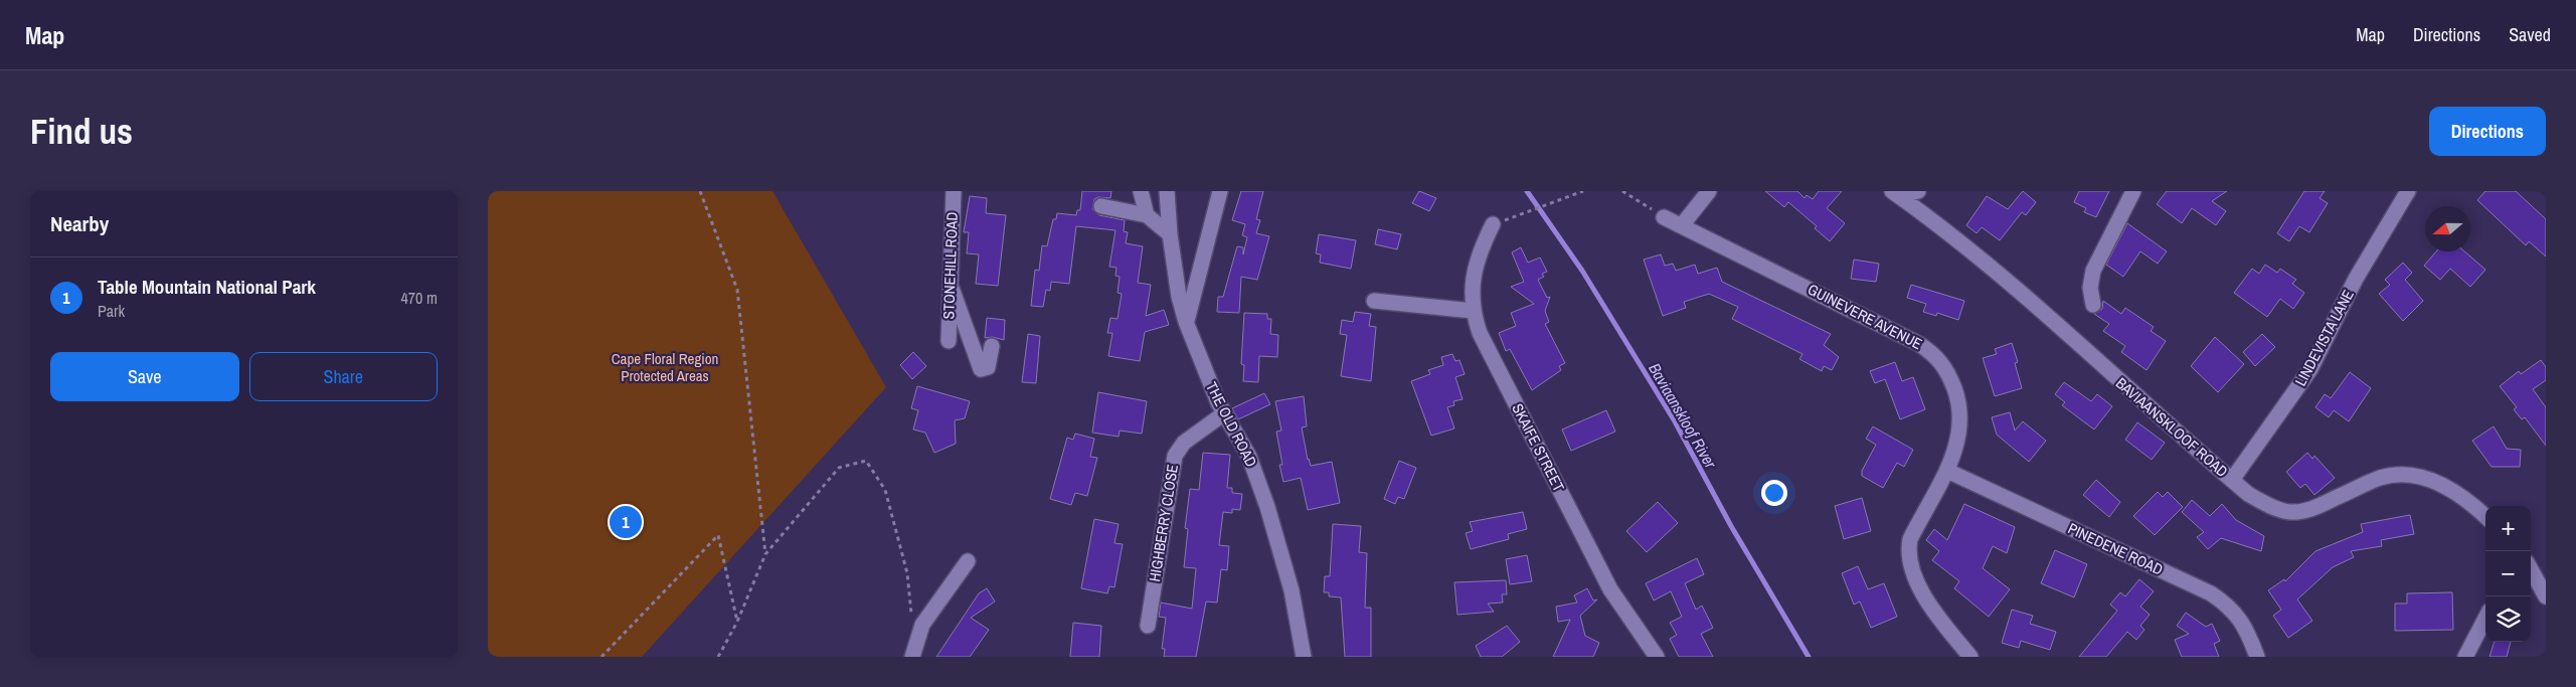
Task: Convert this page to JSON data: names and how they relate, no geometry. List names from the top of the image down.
{
  "streets": {
    "street": [
      "STONEHILL ROAD",
      "GUINEVERE AVENUE",
      "LINDEVISTA LANE",
      "THE OLD ROAD",
      "BAVIAANSKLOOF ROAD",
      "SKAIFE STREET",
      "HIGHBERRY CLOSE",
      "PINEDENE ROAD"
    ]
  },
  "crossings": [
    ["GUINEVERE AVENUE", "PINEDENE ROAD"],
    ["LINDEVISTA LANE", "BAVIAANSKLOOF ROAD"],
    ["THE OLD ROAD", "HIGHBERRY CLOSE"]
  ],
  "water": ["Baviaanskloof River"],
  "parks": ["Cape Floral Region Protected Areas"],
  "north": "left",
  "page": {
    "header": "Map",
    "nav": ["Map", "Directions", "Saved"],
    "buttons": [
      "Directions",
      ["Save", "Share"]
    ],
    "title": "Find us",
    "heading": "Nearby",
    "list": [
      {
        "mark": "1",
        "name": "Table Mountain National Park",
        "note": "Park",
        "value": "470 m"
      }
    ],
    "pins": "1",
    "map_buttons": ["+", "−"]
  }
}
